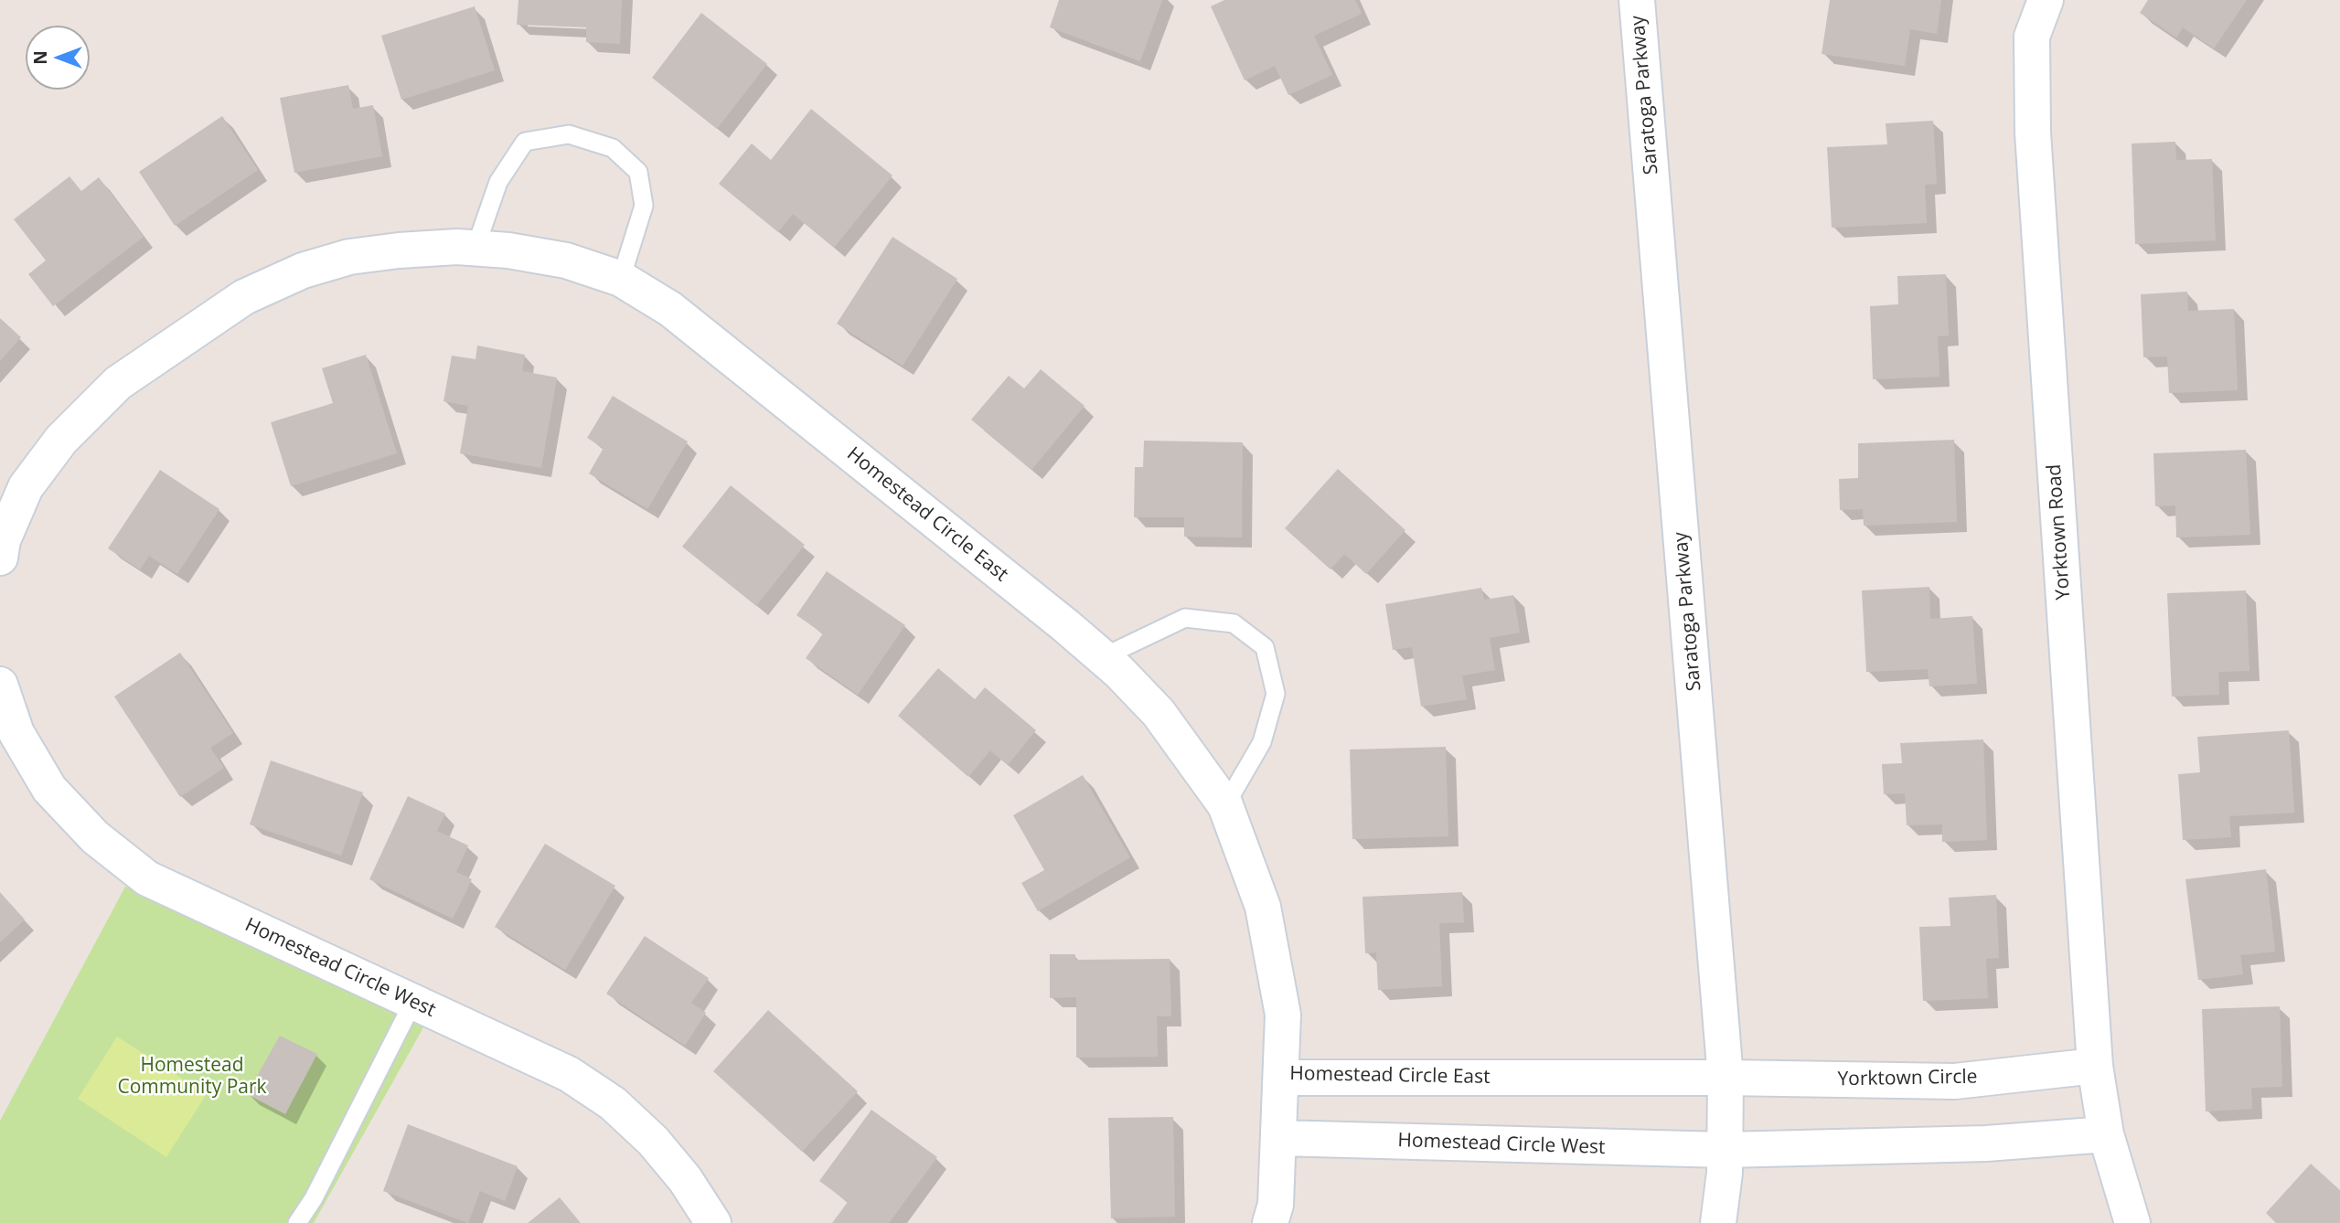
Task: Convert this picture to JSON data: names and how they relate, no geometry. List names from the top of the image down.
{
  "streets": {
    "street": [
      "Saratoga Parkway",
      "Homestead Circle East",
      "Yorktown Road",
      "Homestead Circle West",
      "Yorktown Circle"
    ]
  },
  "crossings": [
    ["Saratoga Parkway", "Homestead Circle East"],
    ["Saratoga Parkway", "Homestead Circle West"],
    ["Saratoga Parkway", "Yorktown Circle"],
    ["Homestead Circle East", "Yorktown Circle"],
    ["Yorktown Road", "Yorktown Circle"]
  ],
  "parks": ["Homestead Community Park"],
  "north": "left"
}
